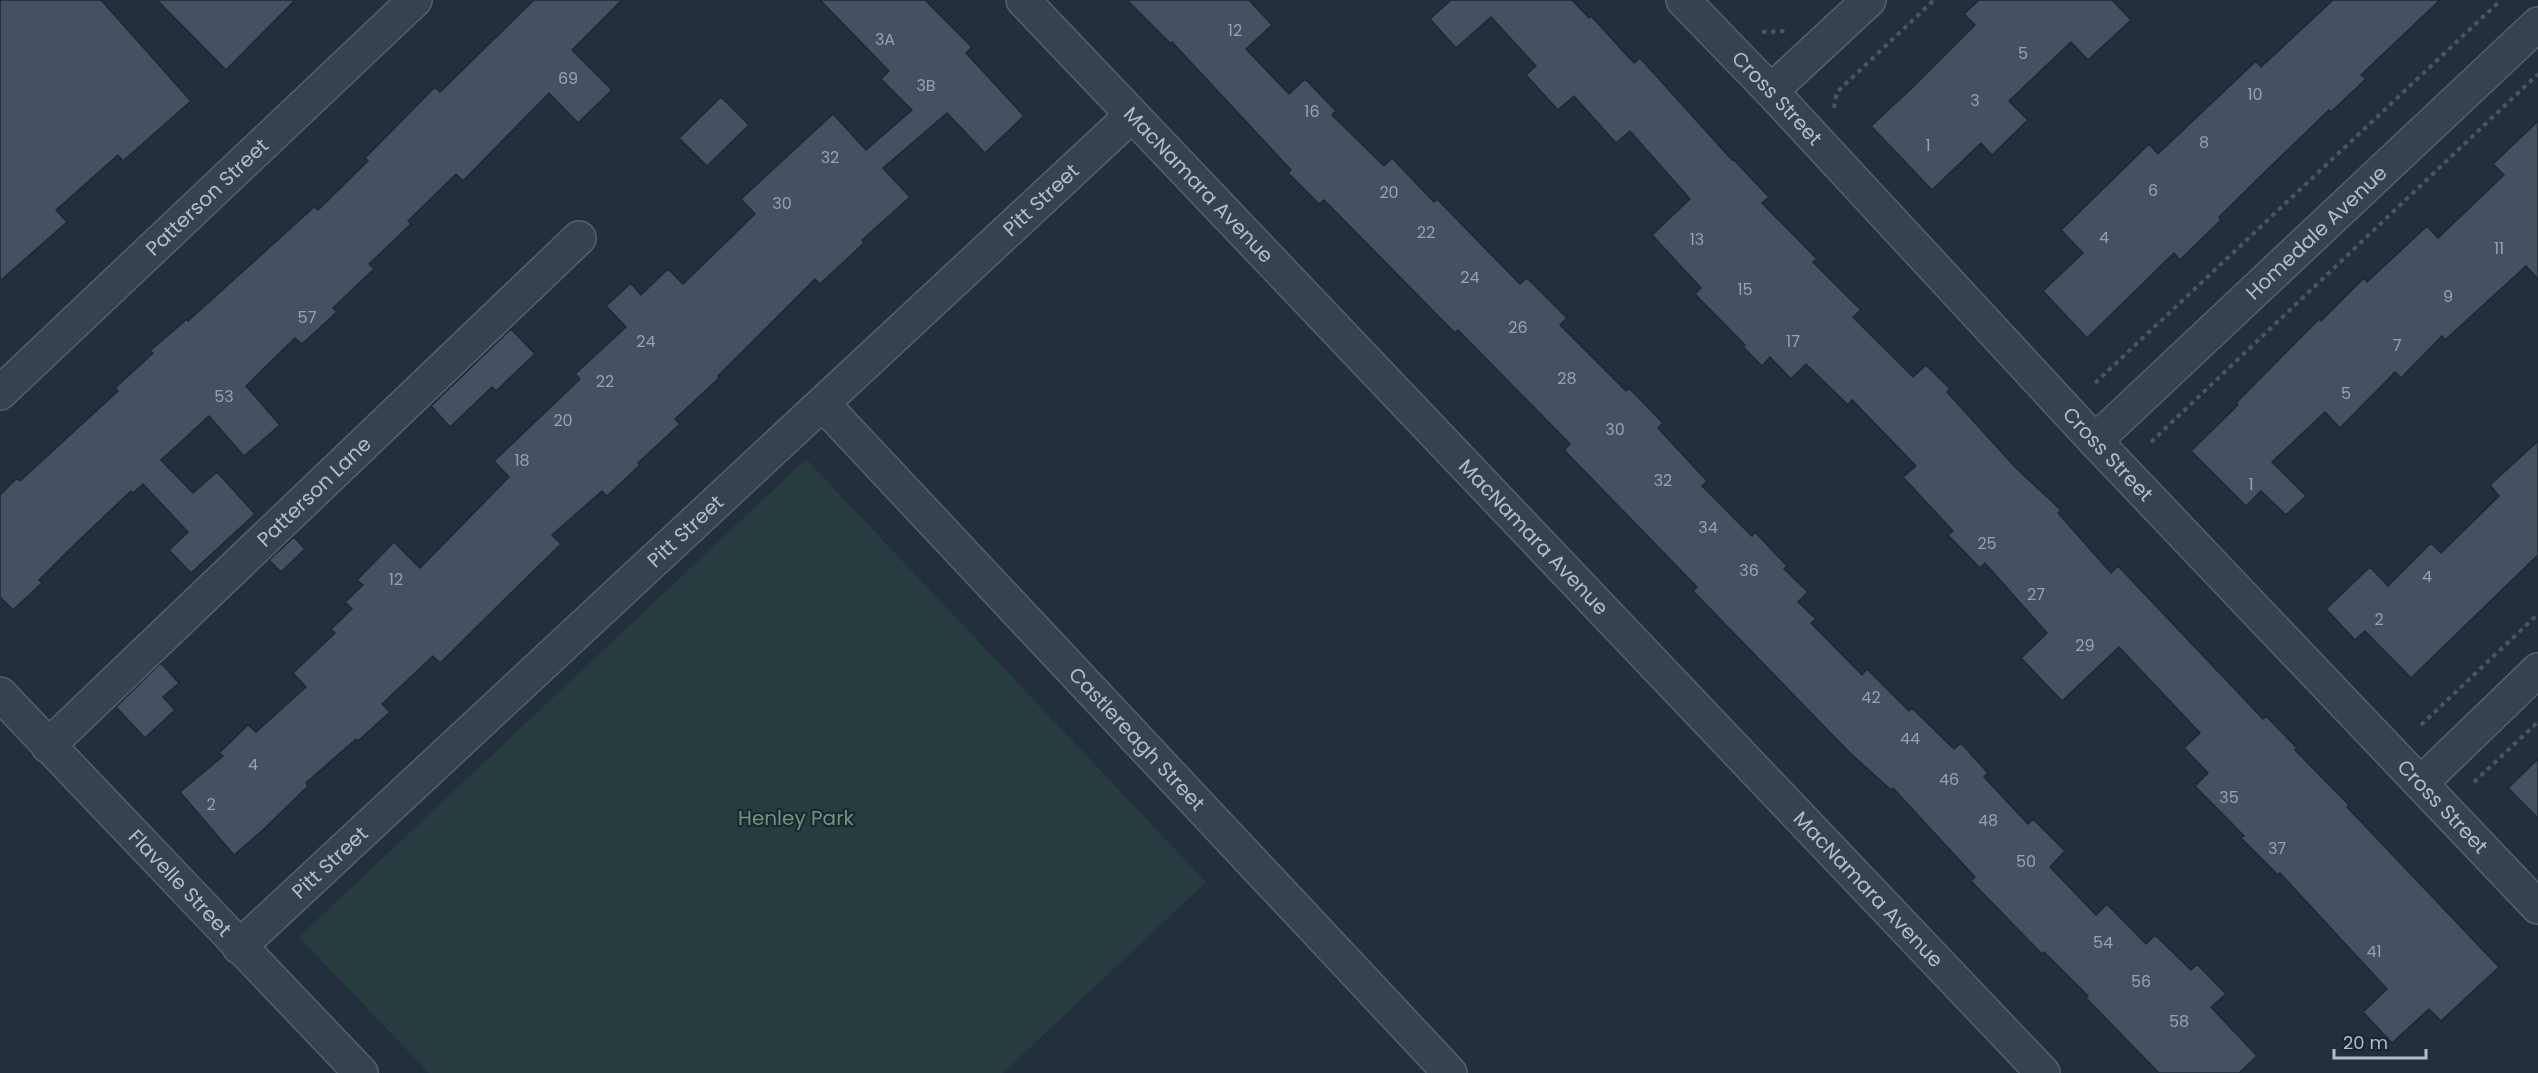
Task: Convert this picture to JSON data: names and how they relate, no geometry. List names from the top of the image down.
{
  "streets": {
    "street": [
      "Cross Street",
      "MacNamara Avenue",
      "Patterson Street",
      "Pitt Street",
      "Homedale Avenue",
      "Patterson Lane",
      "Castlereagh Street",
      "Flavelle Street"
    ]
  },
  "crossings": [
    ["Cross Street", "Homedale Avenue"],
    ["MacNamara Avenue", "Pitt Street"],
    ["Pitt Street", "Castlereagh Street"],
    ["Pitt Street", "Flavelle Street"],
    ["Patterson Lane", "Flavelle Street"]
  ],
  "parks": ["Henley Park"],
  "house_numbers": [
    "12",
    "3A",
    "5",
    "69",
    "3B",
    "10",
    "3",
    "16",
    "8",
    "1",
    "32",
    "6",
    "20",
    "30",
    "22",
    "4",
    "13",
    "11",
    "24",
    "15",
    "9",
    "57",
    "26",
    "24",
    "17",
    "7",
    "28",
    "22",
    "5",
    "53",
    "20",
    "30",
    "18",
    "32",
    "1",
    "34",
    "25",
    "36",
    "4",
    "12",
    "27",
    "2",
    "29",
    "42",
    "44",
    "4",
    "46",
    "35",
    "2",
    "48",
    "37",
    "50",
    "54",
    "41",
    "56",
    "58"
  ],
  "scale_bar": "20 m"
}
